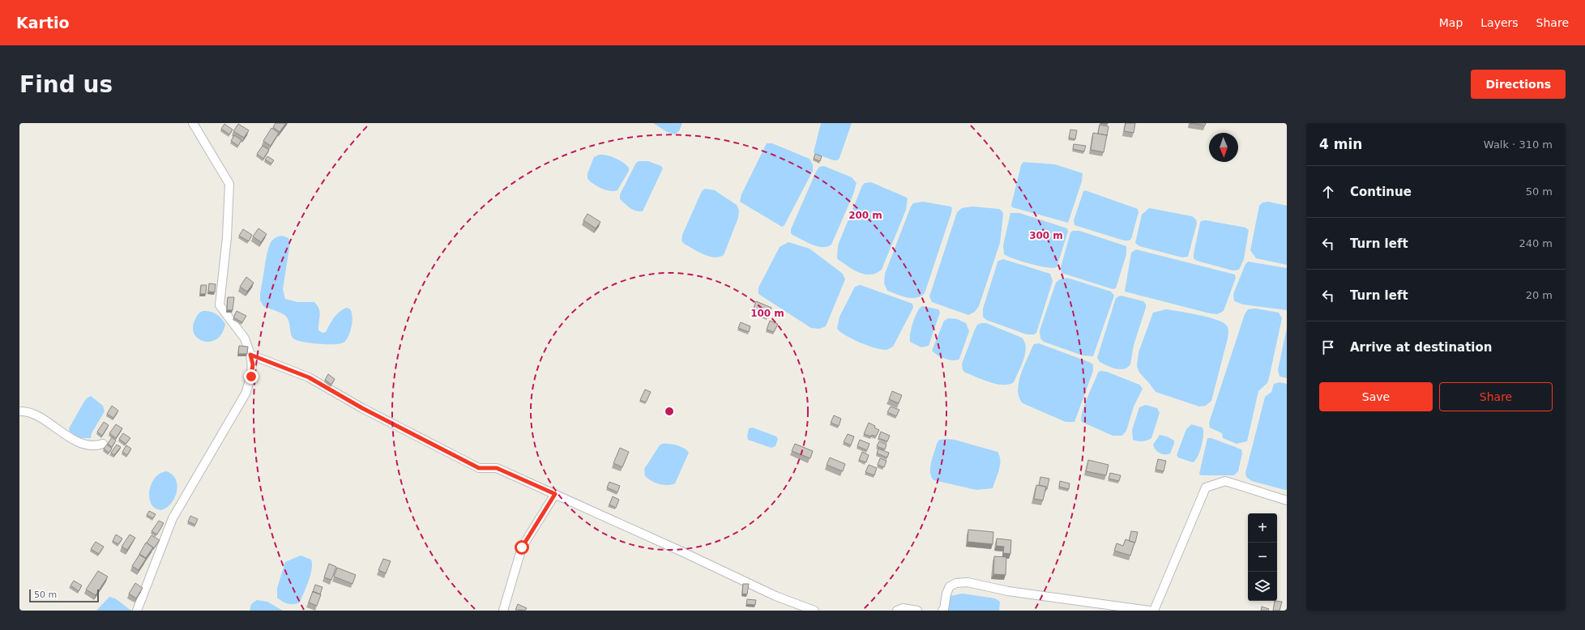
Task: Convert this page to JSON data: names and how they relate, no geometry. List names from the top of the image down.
{
  "scale_bar": "50 m",
  "north": "bottom",
  "page": {
    "header": "Kartio",
    "nav": ["Map", "Layers", "Share"],
    "buttons": [
      "Directions",
      ["Save", "Share"]
    ],
    "title": "Find us",
    "heading": ["4 min", "Walk · 310 m"],
    "list": [
      ["Continue", "50 m"],
      ["Turn left", "240 m"],
      ["Turn left", "20 m"],
      "Arrive at destination"
    ],
    "map_buttons": ["+", "−"],
    "scale": "50 m"
  },
  "rings": ["200 m", "300 m", "100 m"]
}
